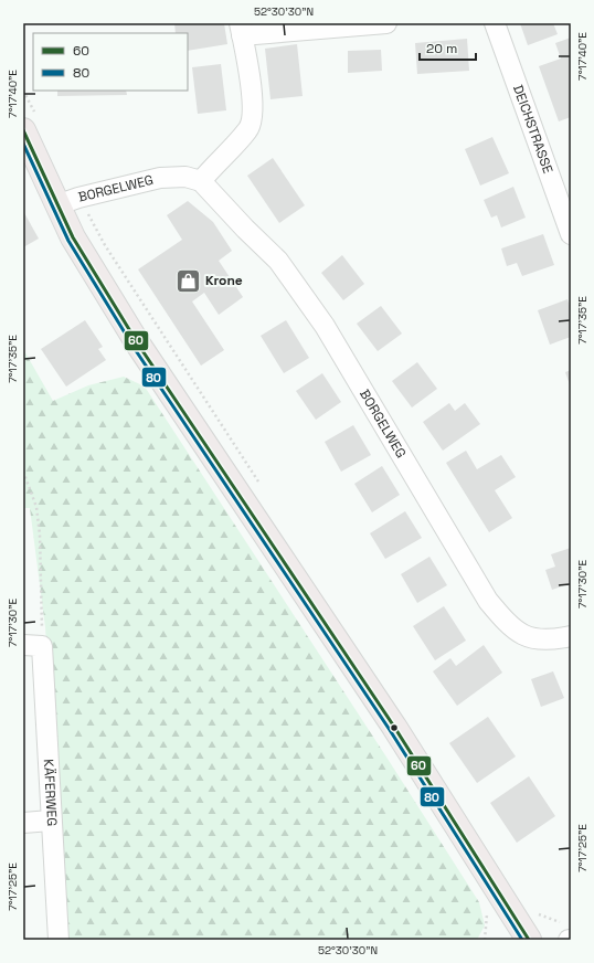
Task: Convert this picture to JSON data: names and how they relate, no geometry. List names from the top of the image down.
{
  "streets": {
    "street": ["DEICHSTRASSE", "BORGELWEG", "KÄFERWEG"]
  },
  "places": {
    "shop": ["Krone"]
  },
  "lines": ["transit line 60", "transit line 80"],
  "legend": ["60", "80"],
  "scale_bar": "20 m",
  "coordinates": [
    "52°30'30\"N",
    "7°17'40\"E",
    "7°17'35\"E",
    "7°17'30\"E",
    "7°17'25\"E"
  ]
}
